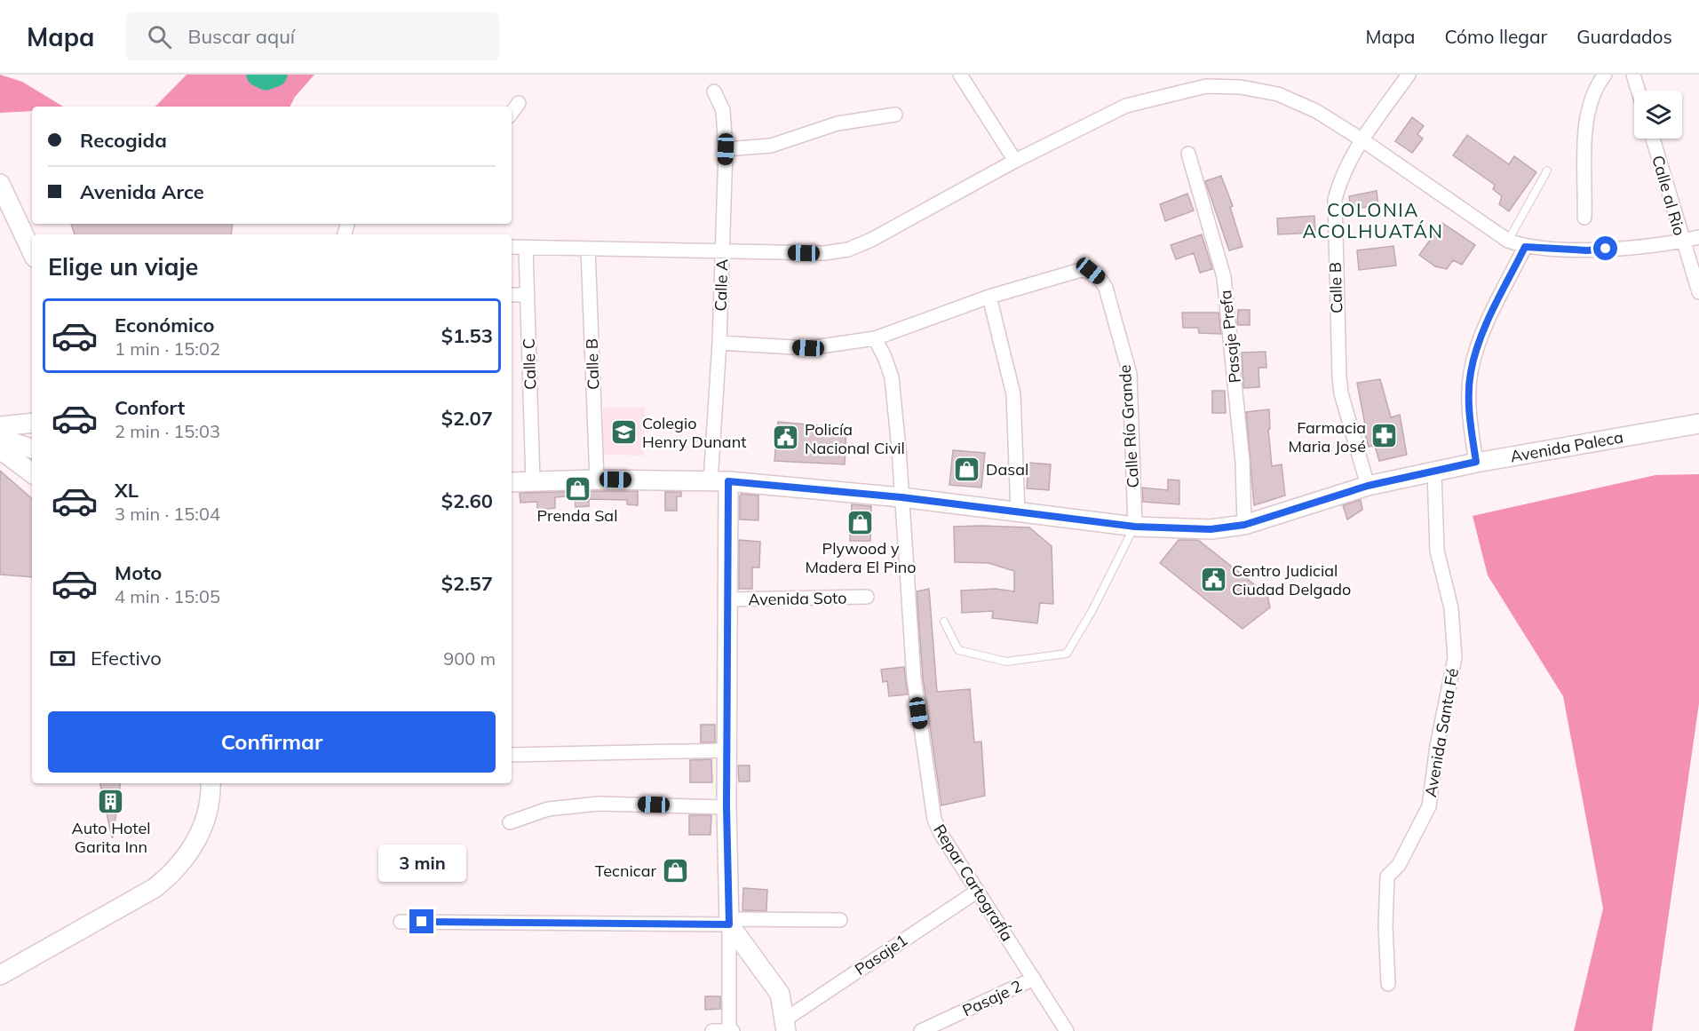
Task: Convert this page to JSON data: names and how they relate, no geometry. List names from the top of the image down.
{
  "streets": {
    "main road": ["Avenida Paleca"],
    "street": [
      "Calle al Rio",
      "Calle A",
      "Calle B",
      "Pasaje Prefa",
      "Calle C",
      "Calle Río Grande",
      "Avenida Soto",
      "Avenida Santa Fé",
      "Repar CartografÍa",
      "Pasaje1",
      "Pasaje 2"
    ]
  },
  "crossings": [
    ["Calle A", "Avenida Paleca"],
    ["Calle B", "Avenida Paleca"],
    ["Pasaje Prefa", "Avenida Paleca"],
    ["Calle C", "Avenida Paleca"],
    ["Calle Río Grande", "Avenida Paleca"],
    ["Avenida Paleca", "Avenida Santa Fé"],
    ["Avenida Paleca", "Repar CartografÍa"],
    ["Repar CartografÍa", "Pasaje1"],
    ["Repar CartografÍa", "Pasaje 2"]
  ],
  "districts": ["COLONIA ACOLHUATÁN"],
  "places": {
    "school or university": ["Colegio Henry Dunant"],
    "pharmacy": ["Farmacia Maria José"],
    "public building": ["Policía Nacional Civil", "Centro Judicial Ciudad Delgado"],
    "shop": [
      "Dasal",
      "Prenda Sal",
      "Plywood y Madera El Pino",
      "Tecnicar"
    ],
    "building": ["Auto Hotel Garita Inn"]
  },
  "page": {
    "header": "Mapa",
    "search": "Buscar aquí",
    "nav": ["Mapa", "Cómo llegar", "Guardados"],
    "banner": ["Recogida", "Avenida Arce"],
    "heading": "Elige un viaje",
    "list": [
      {
        "name": "Económico",
        "note": "1 min · 15:02",
        "value": "$1.53"
      },
      {
        "name": "Confort",
        "note": "2 min · 15:03",
        "value": "$2.07"
      },
      {
        "name": "XL",
        "note": "3 min · 15:04",
        "value": "$2.60"
      },
      {
        "name": "Moto",
        "note": "4 min · 15:05",
        "value": "$2.57"
      }
    ],
    "pay": ["Efectivo", "900 m"],
    "buttons": "Confirmar",
    "bubble": "3 min"
  }
}
